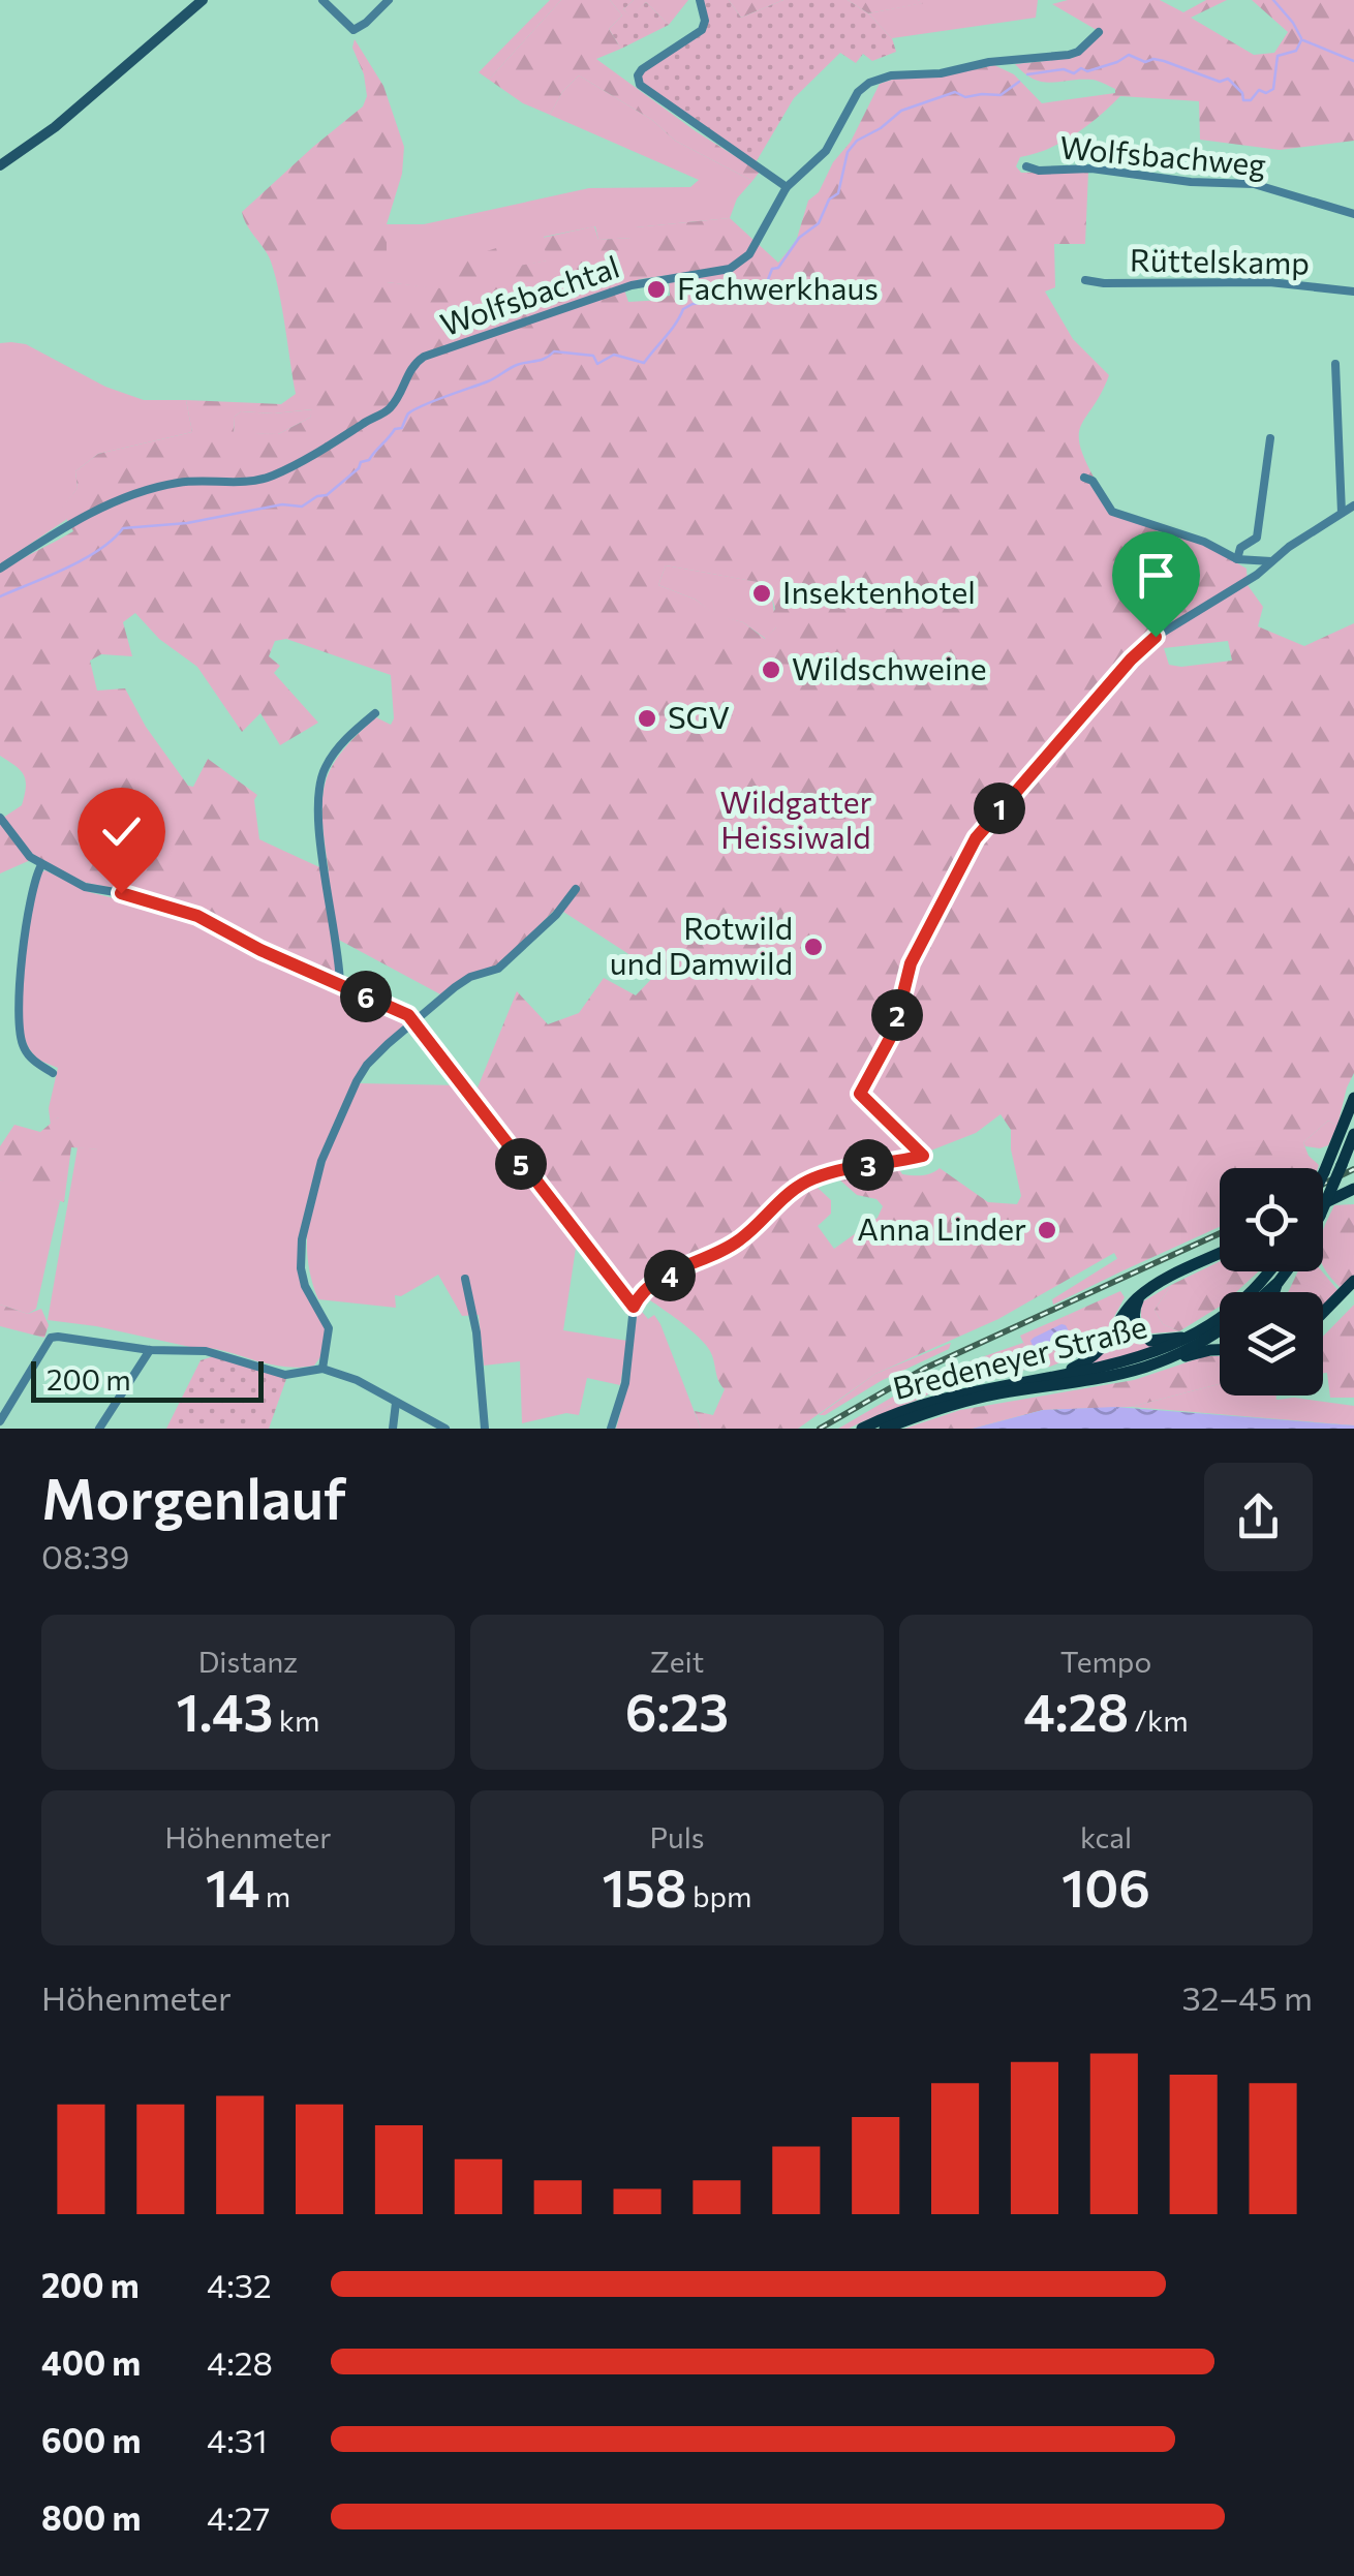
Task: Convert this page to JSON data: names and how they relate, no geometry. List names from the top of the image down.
{
  "streets": {
    "main road": ["Bredeneyer Straße"],
    "street": ["Wolfsbachweg", "Rüttelskamp", "Wolfsbachtal"]
  },
  "parks": ["Wildgatter Heissiwald"],
  "places": [
    "Fachwerkhaus",
    "Insektenhotel",
    "Wildschweine",
    "SGV",
    "Rotwild und Damwild",
    "Anna Linder"
  ],
  "scale_bar": "200 m",
  "page": {
    "pins": [
      "1",
      "6",
      "2",
      "5",
      "3",
      "4"
    ],
    "scale": "200 m",
    "heading": ["Morgenlauf", "08:39"],
    "stats": [
      ["Distanz", "1.43 km"],
      ["Zeit", "6:23"],
      ["Tempo", "4:28 /km"],
      ["Höhenmeter", "14 m"],
      ["Puls", "158 bpm"],
      ["kcal", "106"]
    ],
    "chart": ["Höhenmeter", "32–45 m"],
    "list": [
      {
        "name": "200 m",
        "note": "4:32"
      },
      {
        "name": "400 m",
        "note": "4:28"
      },
      {
        "name": "600 m",
        "note": "4:31"
      },
      {
        "name": "800 m",
        "note": "4:27"
      }
    ]
  }
}
